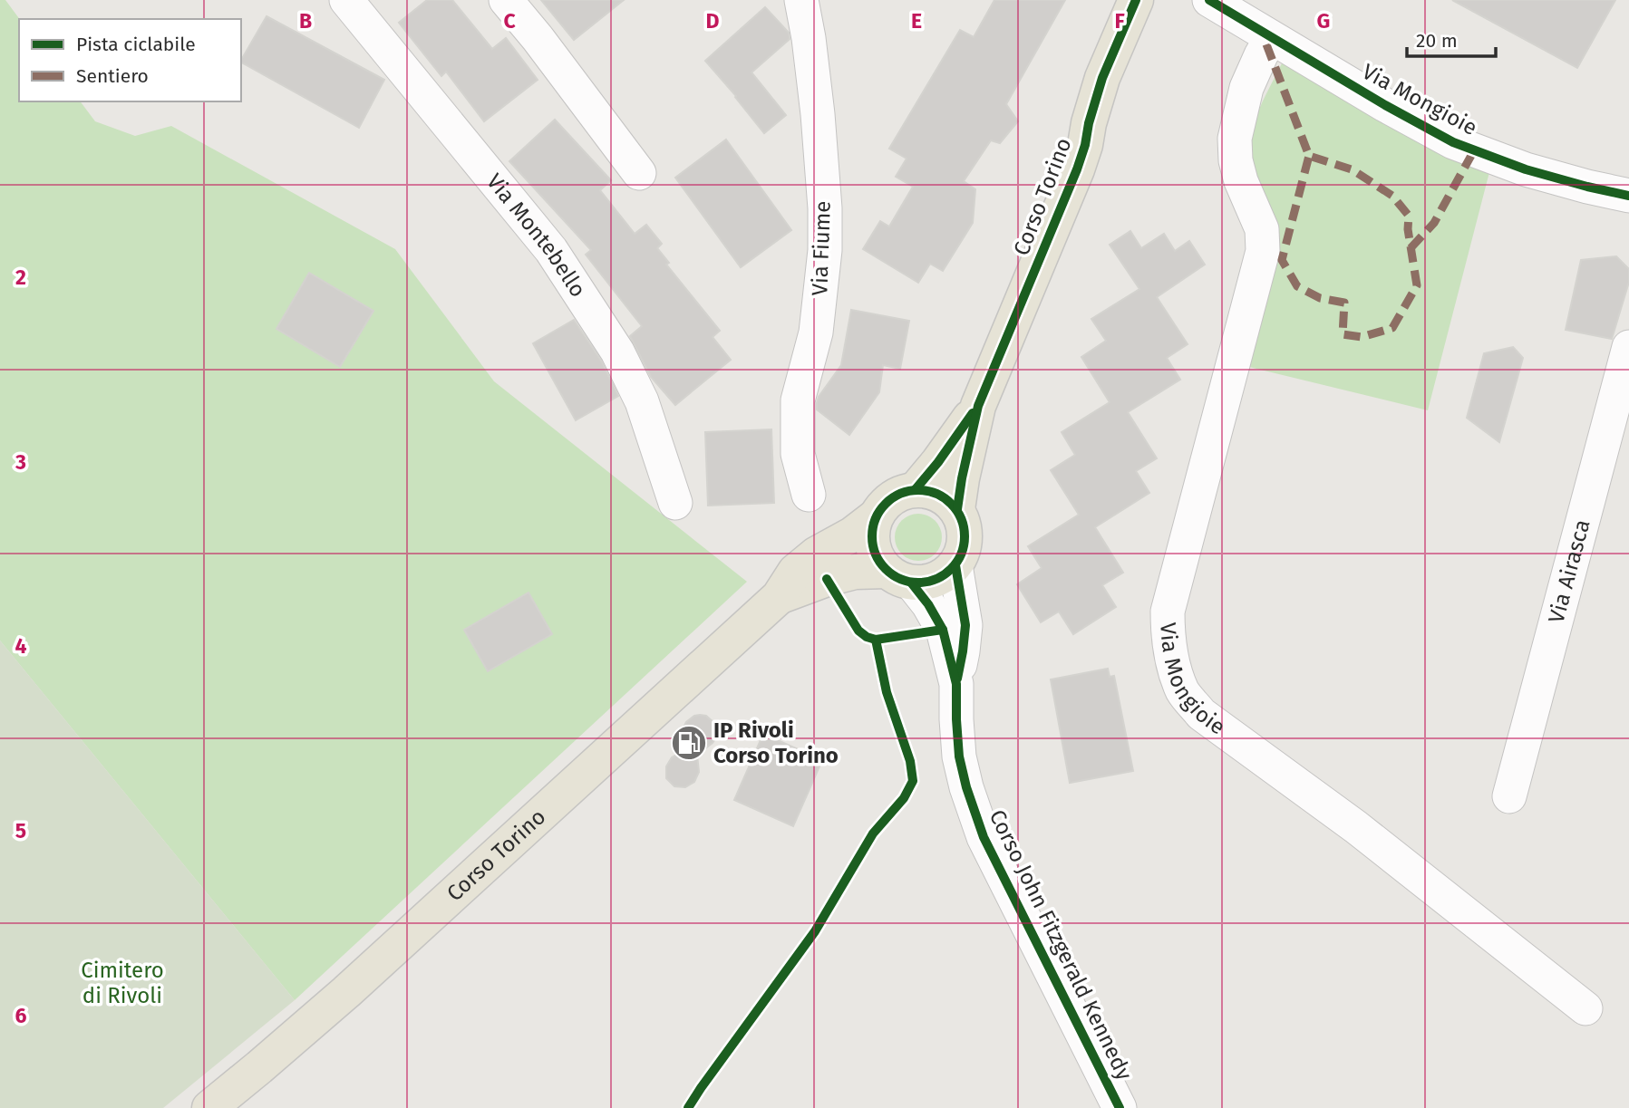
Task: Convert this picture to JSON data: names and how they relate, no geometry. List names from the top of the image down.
{
  "streets": {
    "main road": ["Corso Torino"],
    "street": [
      "Via Mongioie",
      "Via Montebello",
      "Via Fiume",
      "Via Airasca",
      "Corso John Fitzgerald Kennedy"
    ]
  },
  "crossings": [
    ["Corso Torino", "Corso John Fitzgerald Kennedy"]
  ],
  "parks": ["Cimitero di Rivoli"],
  "places": {
    "fuel station": ["IP Rivoli Corso Torino"]
  },
  "legend": ["Pista ciclabile", "Sentiero"],
  "scale_bar": "20 m",
  "grid": {
    "columns": [
      "B",
      "C",
      "D",
      "E",
      "F",
      "G"
    ],
    "rows": [
      "2",
      "3",
      "4",
      "5",
      "6"
    ]
  }
}
